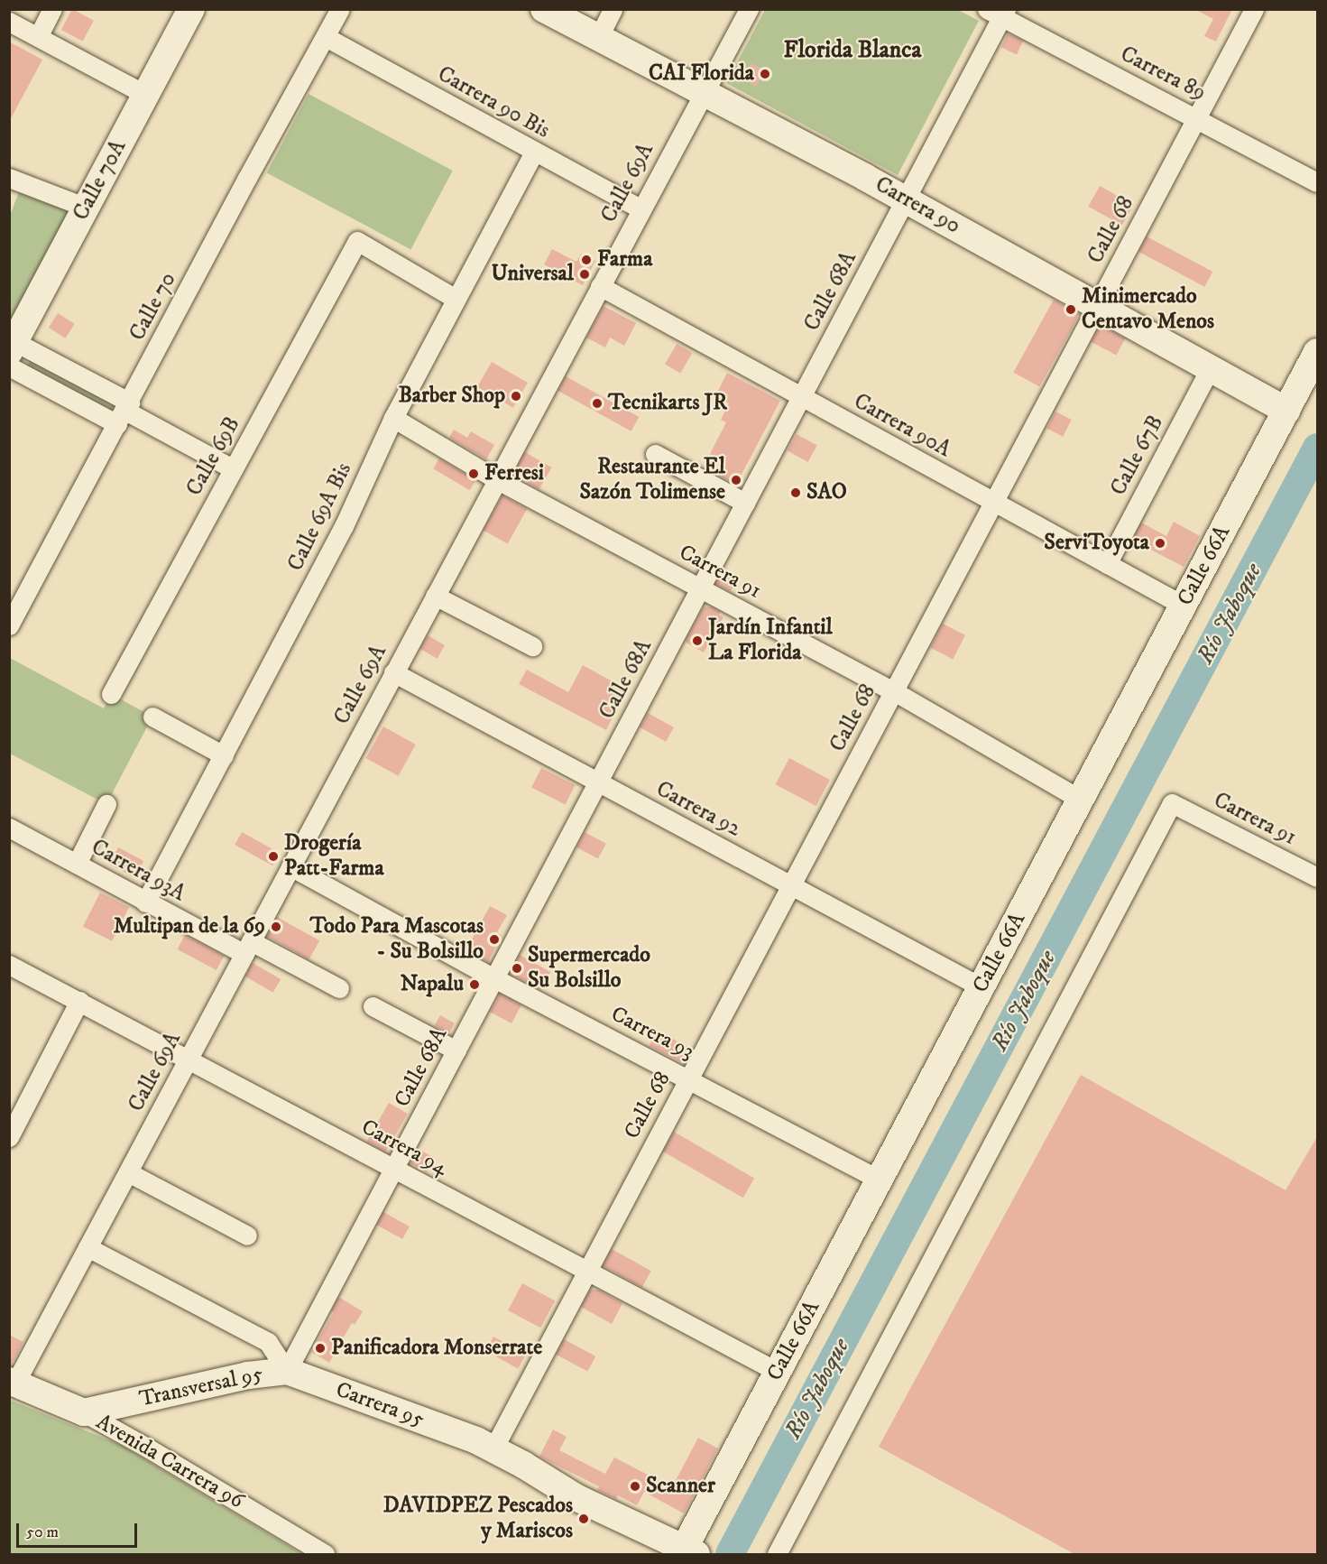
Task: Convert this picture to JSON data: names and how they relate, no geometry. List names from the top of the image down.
{
  "streets": {
    "street": [
      "Carrera 89",
      "Carrera 90 Bis",
      "Calle 70A",
      "Calle 69A",
      "Carrera 90",
      "Calle 68",
      "Calle 68A",
      "Calle 70",
      "Carrera 90A",
      "Calle 67B",
      "Calle 69B",
      "Calle 69A Bis",
      "Calle 66A",
      "Carrera 91",
      "Carrera 92",
      "Carrera 93A",
      "Carrera 93",
      "Carrera 94",
      "Transversal 95",
      "Carrera 95",
      "Avenida Carrera 96"
    ]
  },
  "crossings": [
    ["Carrera 89", "Calle 68"],
    ["Carrera 89", "Calle 68A"],
    ["Carrera 90 Bis", "Calle 69A"],
    ["Carrera 90 Bis", "Calle 70"],
    ["Carrera 90 Bis", "Calle 69A Bis"],
    ["Calle 69A", "Carrera 90"],
    ["Calle 69A", "Carrera 90A"],
    ["Calle 69A", "Carrera 91"],
    ["Calle 69A", "Carrera 92"],
    ["Calle 69A", "Carrera 93A"],
    ["Calle 69A", "Carrera 93"],
    ["Calle 69A", "Carrera 94"],
    ["Calle 69A", "Avenida Carrera 96"],
    ["Carrera 90", "Calle 68"],
    ["Carrera 90", "Calle 68A"],
    ["Carrera 90", "Calle 67B"],
    ["Carrera 90", "Calle 66A"],
    ["Calle 68", "Carrera 90A"],
    ["Calle 68", "Carrera 91"],
    ["Calle 68", "Carrera 92"],
    ["Calle 68", "Carrera 93"],
    ["Calle 68", "Carrera 94"],
    ["Calle 68", "Carrera 95"],
    ["Calle 68A", "Carrera 90A"],
    ["Calle 68A", "Carrera 91"],
    ["Calle 68A", "Carrera 92"],
    ["Calle 68A", "Carrera 93"],
    ["Calle 68A", "Carrera 94"],
    ["Calle 68A", "Transversal 95"],
    ["Calle 68A", "Carrera 95"],
    ["Carrera 90A", "Calle 67B"],
    ["Carrera 90A", "Calle 66A"],
    ["Calle 69B", "Calle 69A Bis"],
    ["Calle 69A Bis", "Carrera 91"],
    ["Calle 69A Bis", "Carrera 93A"],
    ["Calle 66A", "Carrera 91"],
    ["Calle 66A", "Carrera 92"],
    ["Calle 66A", "Carrera 93"],
    ["Calle 66A", "Carrera 94"],
    ["Calle 66A", "Carrera 95"],
    ["Transversal 95", "Carrera 95"],
    ["Transversal 95", "Avenida Carrera 96"]
  ],
  "districts": ["Florida Blanca"],
  "water": ["Río Jaboque"],
  "places": [
    "CAI Florida",
    "Farma",
    "Universal",
    "Minimercado Centavo Menos",
    "Barber Shop",
    "Tecnikarts JR",
    "Ferresi",
    "Restaurante El Sazón Tolimense",
    "SAO",
    "ServiToyota",
    "Jardín Infantil La Florida",
    "Drogería Patt-Farma",
    "Multipan de la 69",
    "Todo Para Mascotas - Su Bolsillo",
    "Supermercado Su Bolsillo",
    "Napalu",
    "Panificadora Monserrate",
    "Scanner",
    "DAVIDPEZ Pescados y Mariscos"
  ],
  "scale_bar": "50 m"
}
